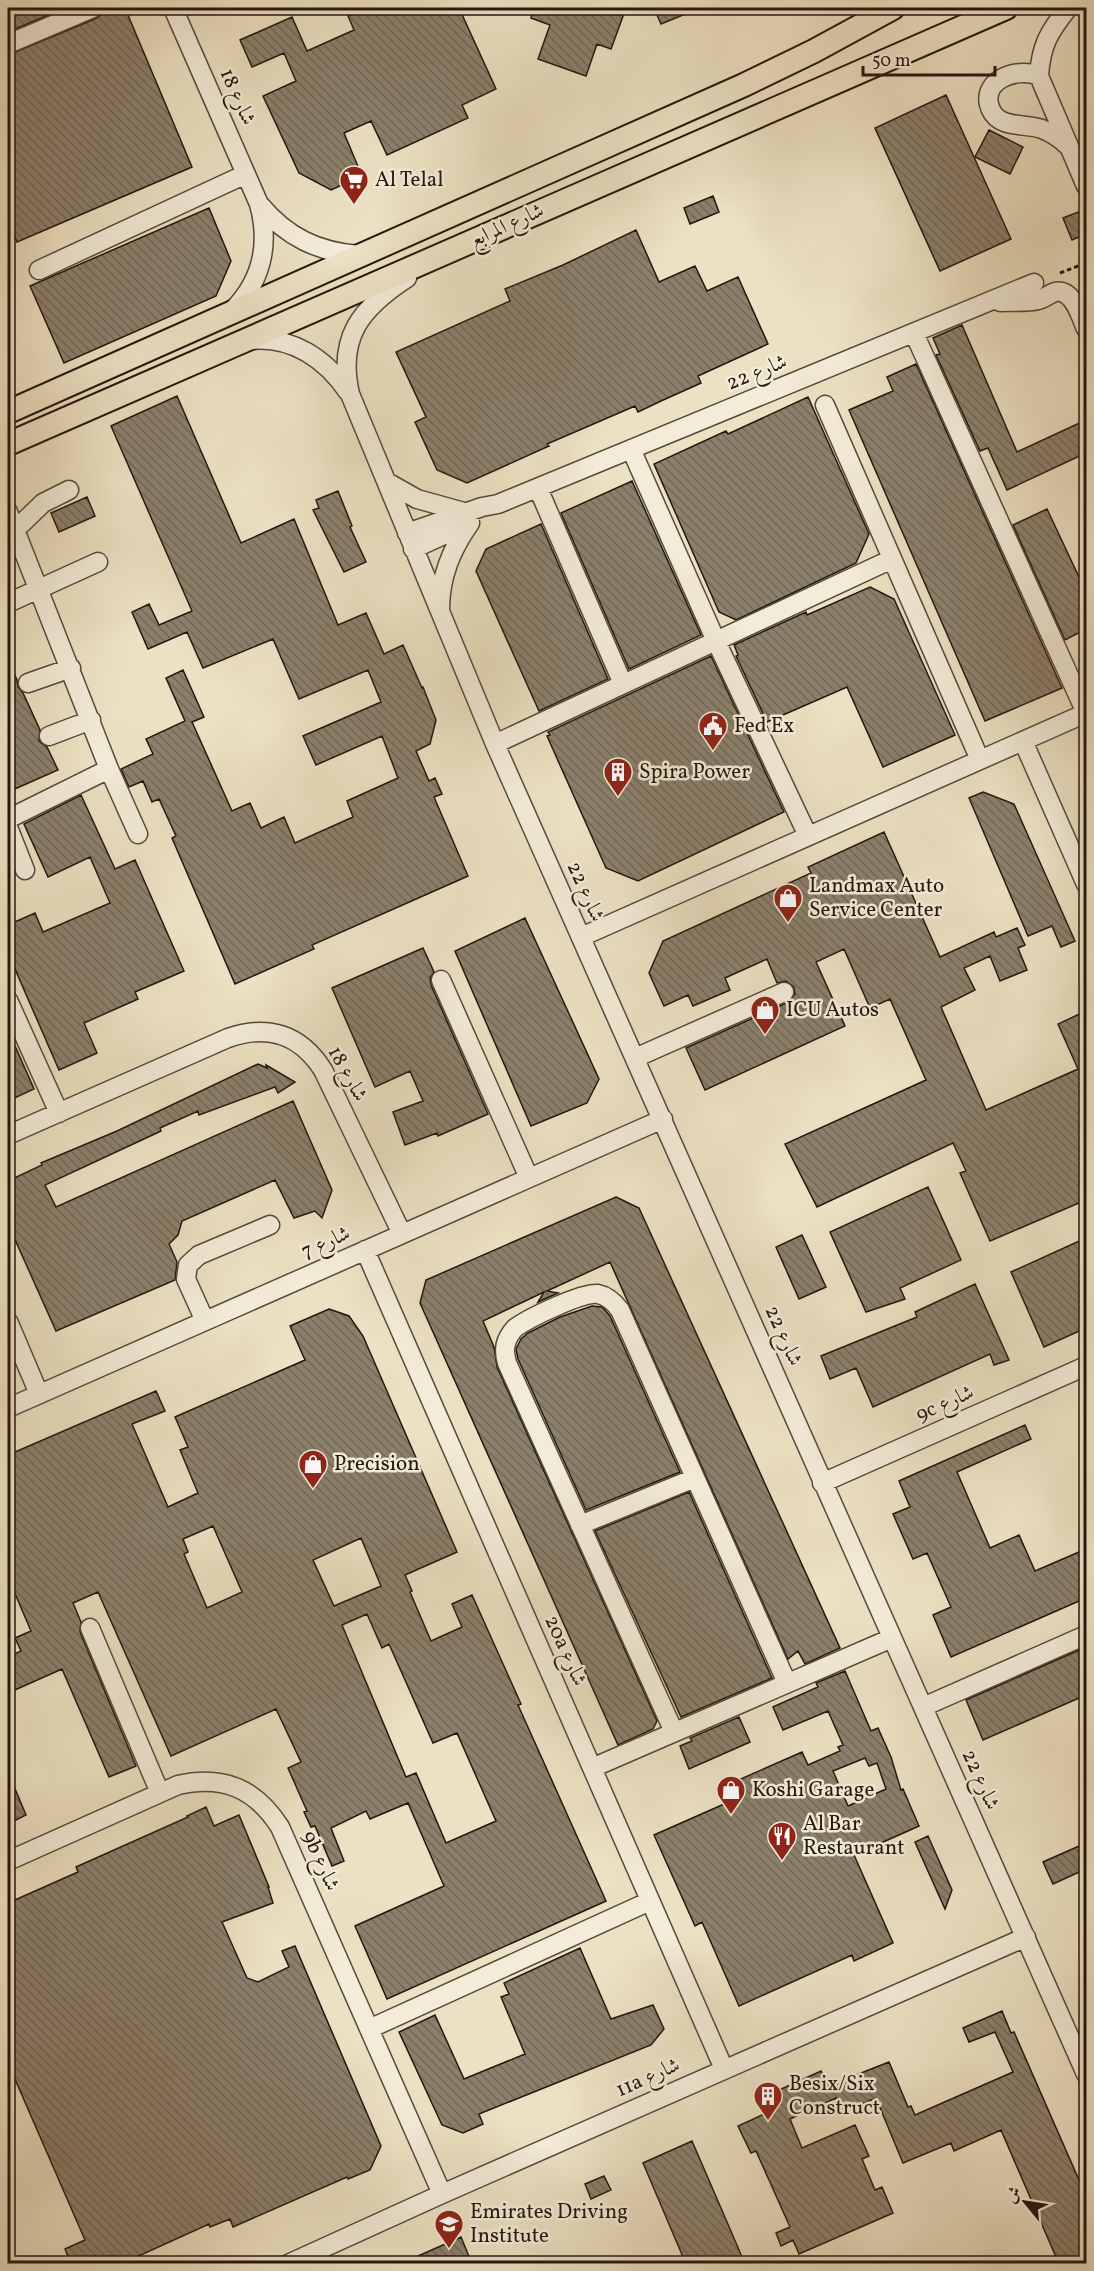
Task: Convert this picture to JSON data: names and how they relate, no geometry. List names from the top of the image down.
{
  "streets": {
    "main road": ["شارع المرابع"],
    "street": [
      "شارع 18",
      "شارع 22",
      "شارع 7",
      "9c شارع",
      "20a شارع",
      "9b شارع",
      "11a شارع"
    ]
  },
  "crossings": [
    ["شارع 18", "شارع المرابع"],
    ["شارع 18", "شارع 7"],
    ["شارع المرابع", "شارع 22"],
    ["شارع 22", "شارع 7"],
    ["شارع 22", "9c شارع"],
    ["شارع 22", "11a شارع"],
    ["شارع 7", "20a شارع"],
    ["20a شارع", "11a شارع"],
    ["9b شارع", "11a شارع"]
  ],
  "places": {
    "supermarket": ["Al Telal"],
    "public building": ["Fed Ex"],
    "building": ["Spira Power", "Besix/Six Construct"],
    "shop": [
      "Landmax Auto Service Center",
      "ICU Autos",
      "Precision",
      "Koshi Garage"
    ],
    "restaurant": ["Al Bar Restaurant"],
    "school or university": ["Emirates Driving Institute"]
  },
  "scale_bar": "50 m",
  "north": "top left"
}
